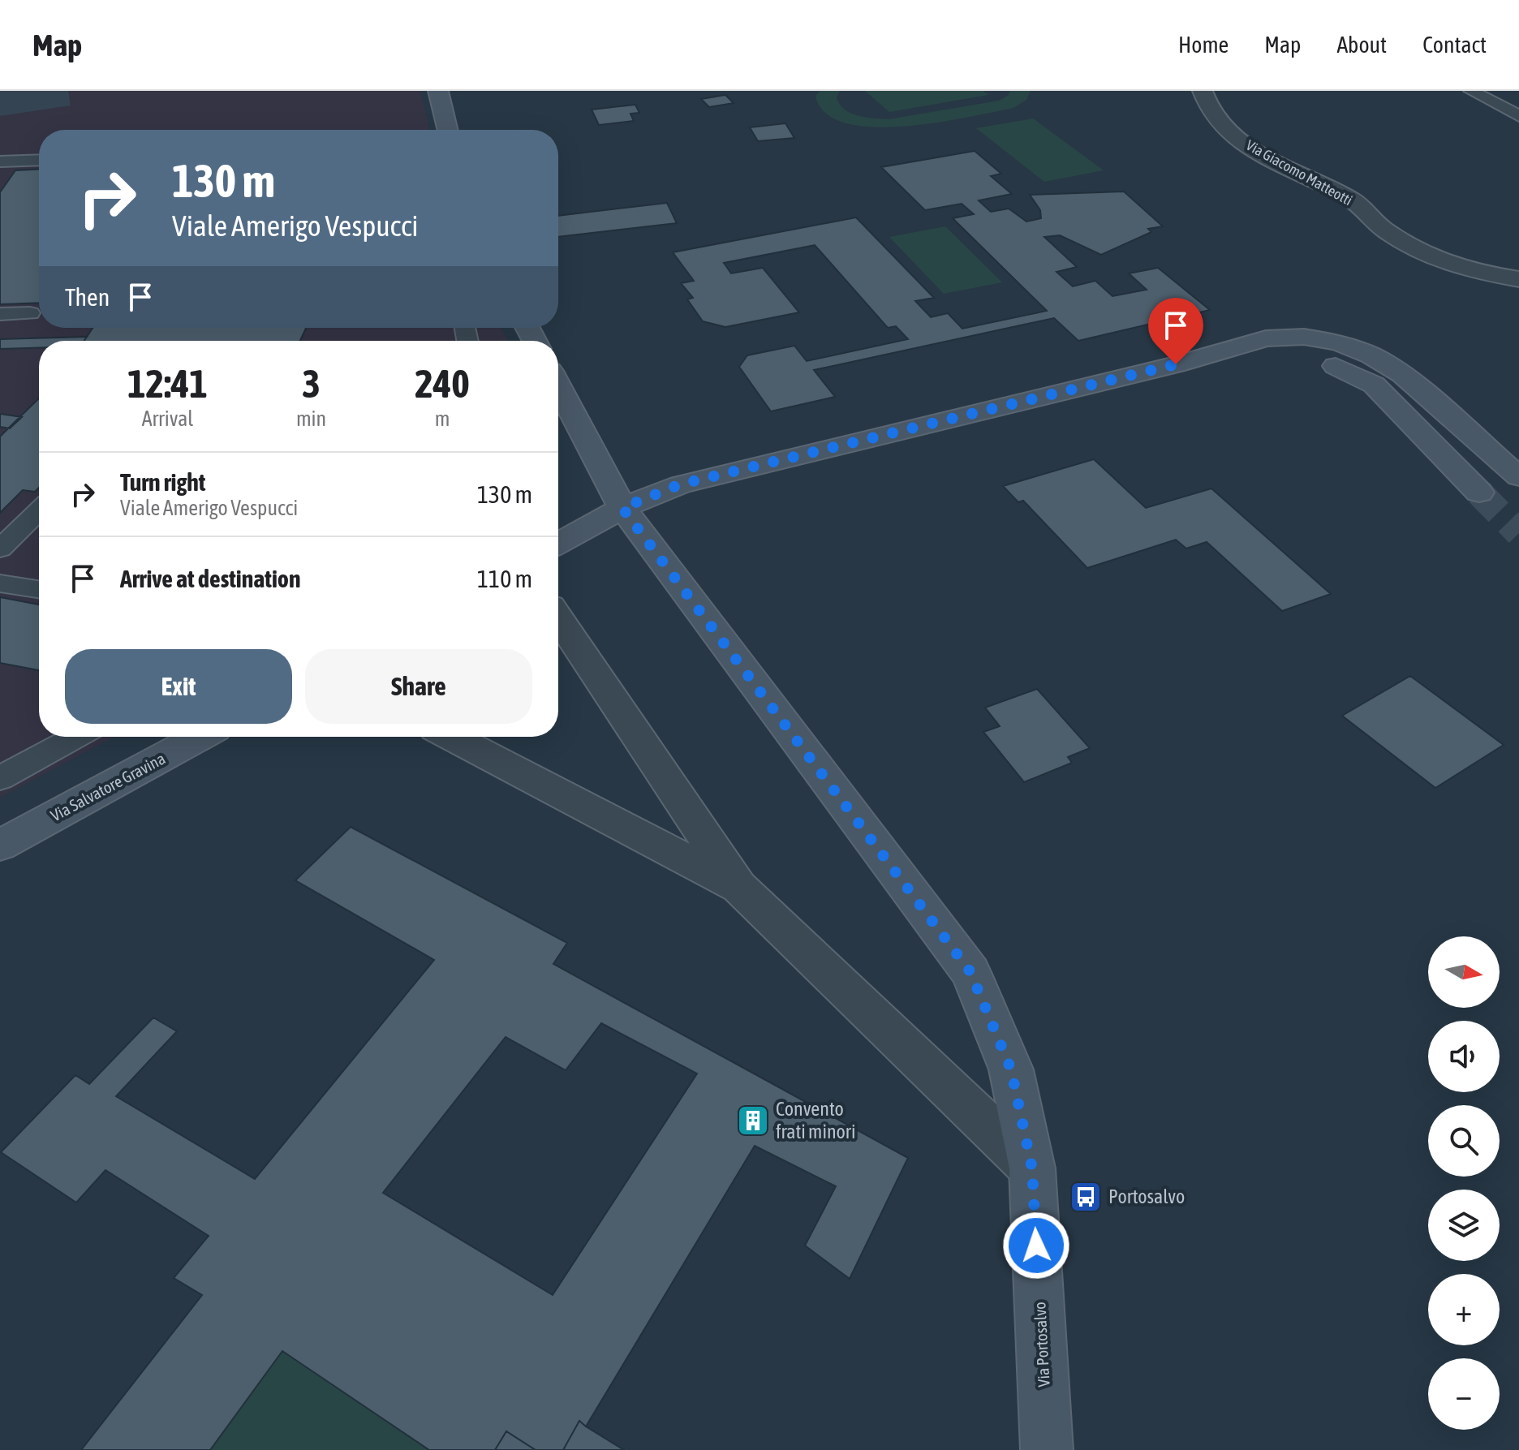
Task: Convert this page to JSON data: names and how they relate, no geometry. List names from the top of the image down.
{
  "streets": {
    "main road": ["Via Salvatore Gravina", "Via Portosalvo"],
    "street": ["Via Giacomo Matteotti"]
  },
  "places": {
    "building": ["Convento frati minori"],
    "bus stop": ["Portosalvo"]
  },
  "north": "right",
  "page": {
    "header": "Map",
    "nav": [
      "Home",
      "Map",
      "About",
      "Contact"
    ],
    "turn": ["130 m", "Viale Amerigo Vespucci"],
    "then": "Then",
    "eta": [
      "12:41",
      "Arrival",
      "3",
      "min",
      "240",
      "m"
    ],
    "list": [
      {
        "name": "Turn right",
        "note": "Viale Amerigo Vespucci",
        "value": "130 m"
      },
      {
        "name": "Arrive at destination",
        "value": "110 m"
      }
    ],
    "buttons": ["Exit", "Share"],
    "map_buttons": ["+", "−"]
  }
}
